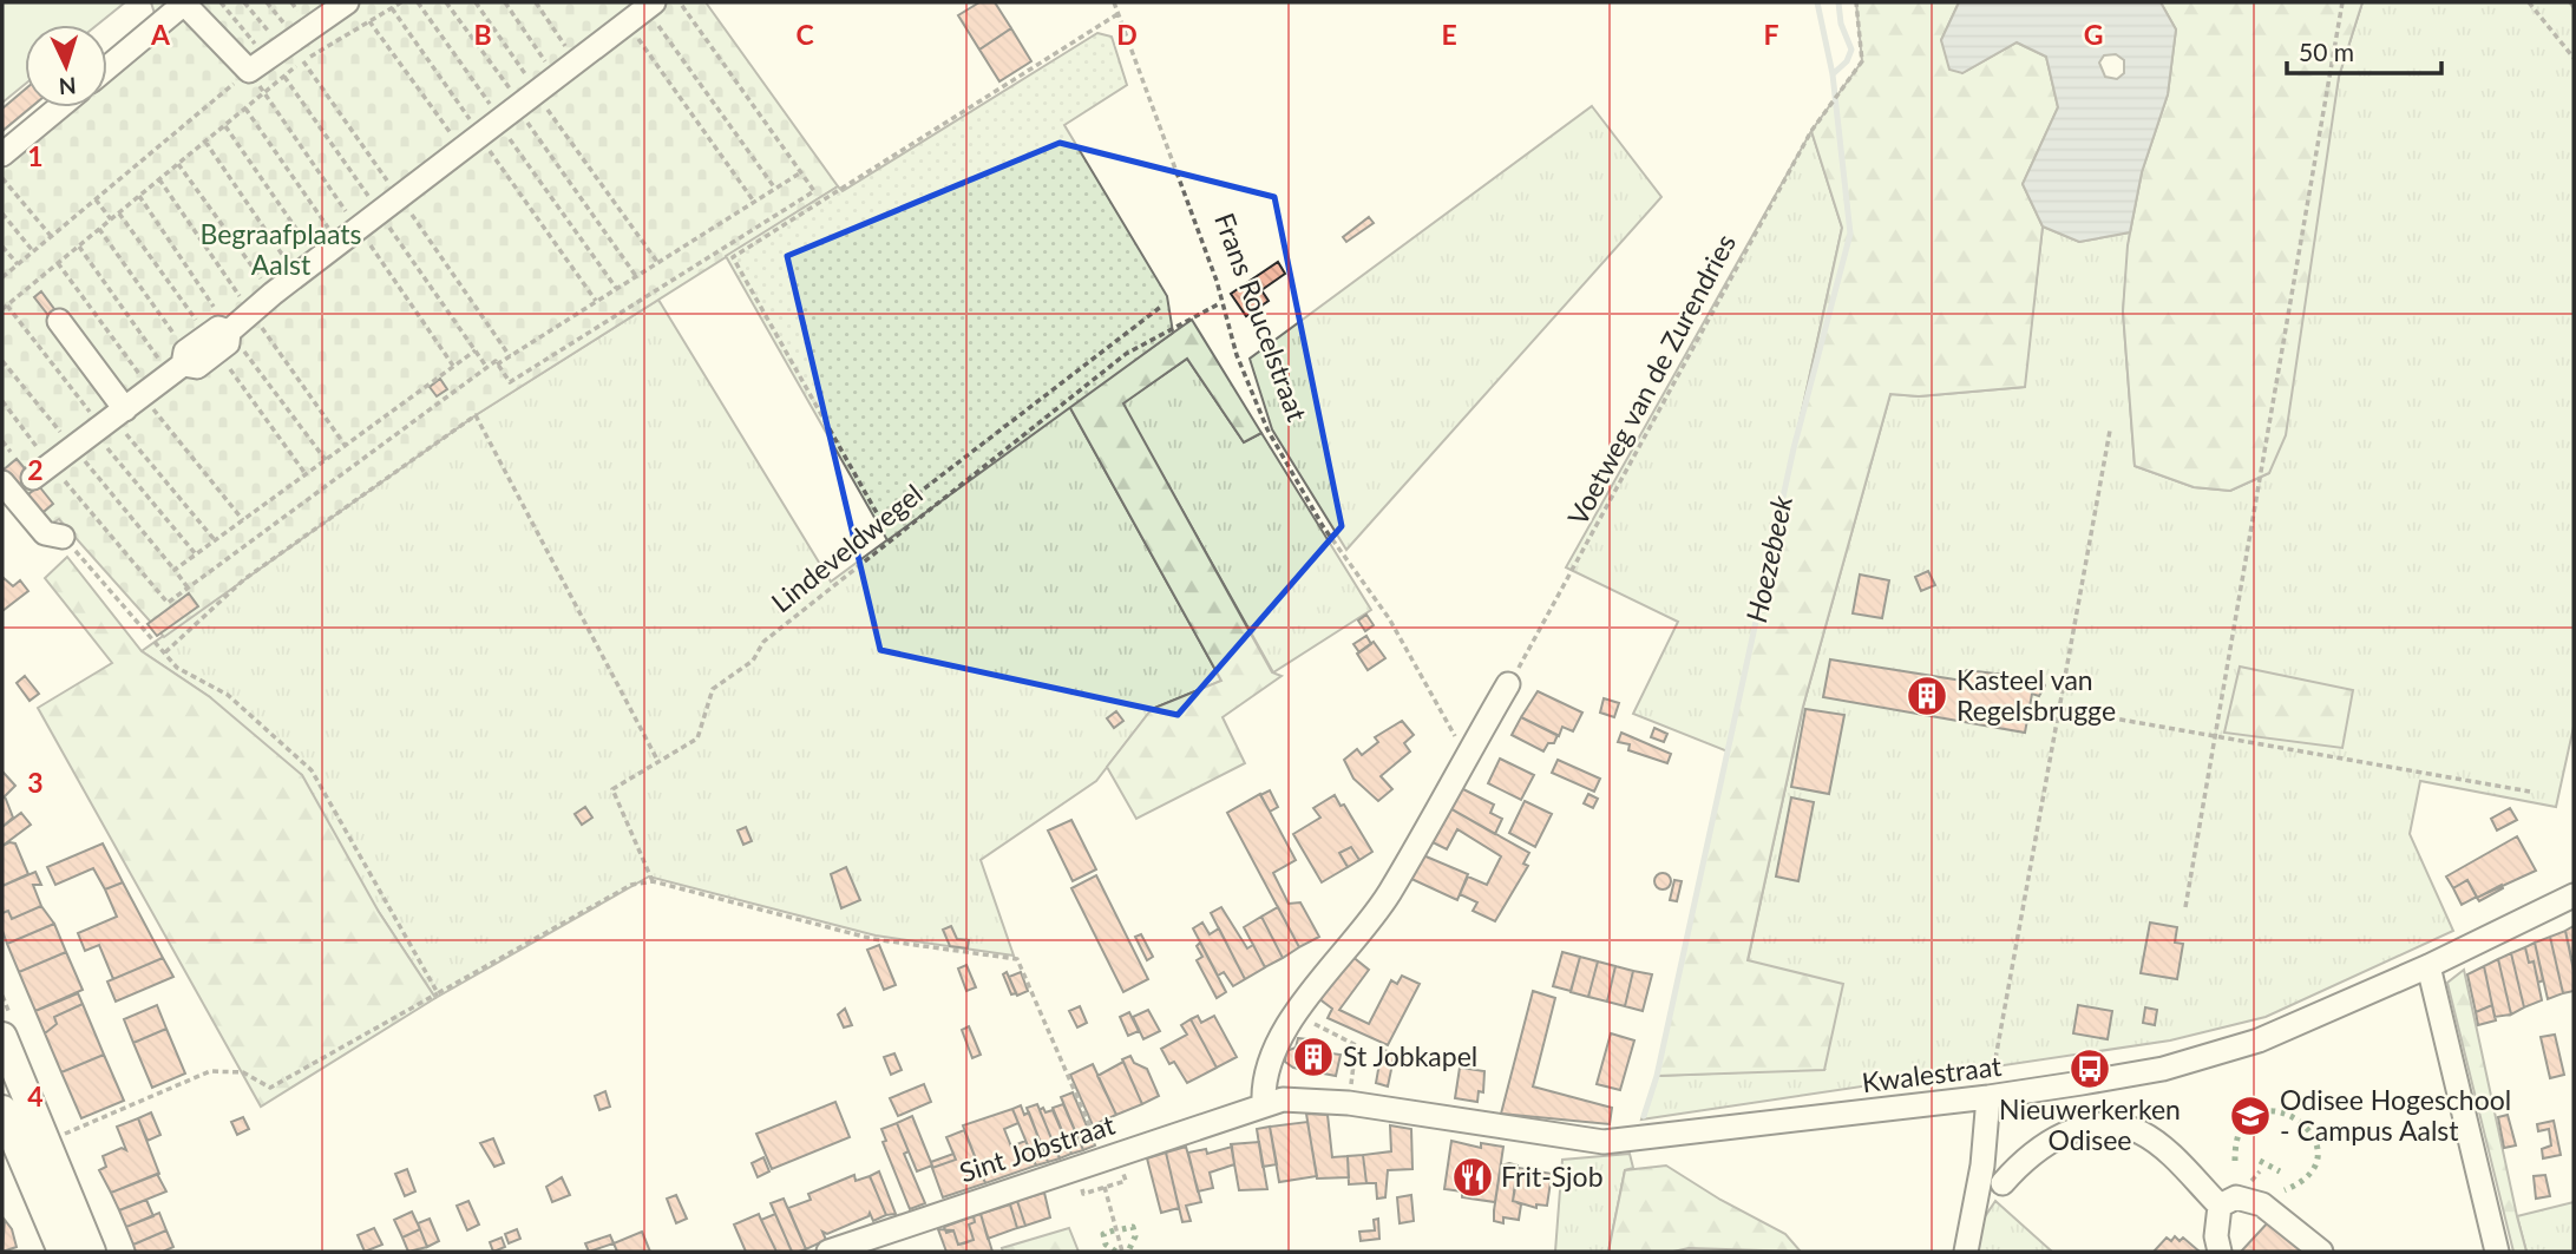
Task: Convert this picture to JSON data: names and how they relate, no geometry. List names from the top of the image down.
{
  "streets": {
    "street": ["Kwalestraat", "Sint Jobstraat"],
    "path": ["Frans Roucelstraat", "Voetweg van de Zurendries", "Lindeveldwegel"]
  },
  "crossings": [
    ["Frans Roucelstraat", "Lindeveldwegel"],
    ["Kwalestraat", "Sint Jobstraat"]
  ],
  "water": ["Hoezebeek"],
  "parks": ["Begraafplaats Aalst"],
  "places": {
    "building": ["Kasteel van Regelsbrugge", "St Jobkapel"],
    "bus stop": ["Nieuwerkerken Odisee"],
    "school or university": ["Odisee Hogeschool - Campus Aalst"],
    "restaurant": ["Frit-Sjob"]
  },
  "scale_bar": "50 m",
  "north": "bottom",
  "grid": {
    "columns": [
      "A",
      "B",
      "C",
      "D",
      "E",
      "F",
      "G"
    ],
    "rows": [
      "1",
      "2",
      "3",
      "4"
    ]
  }
}
